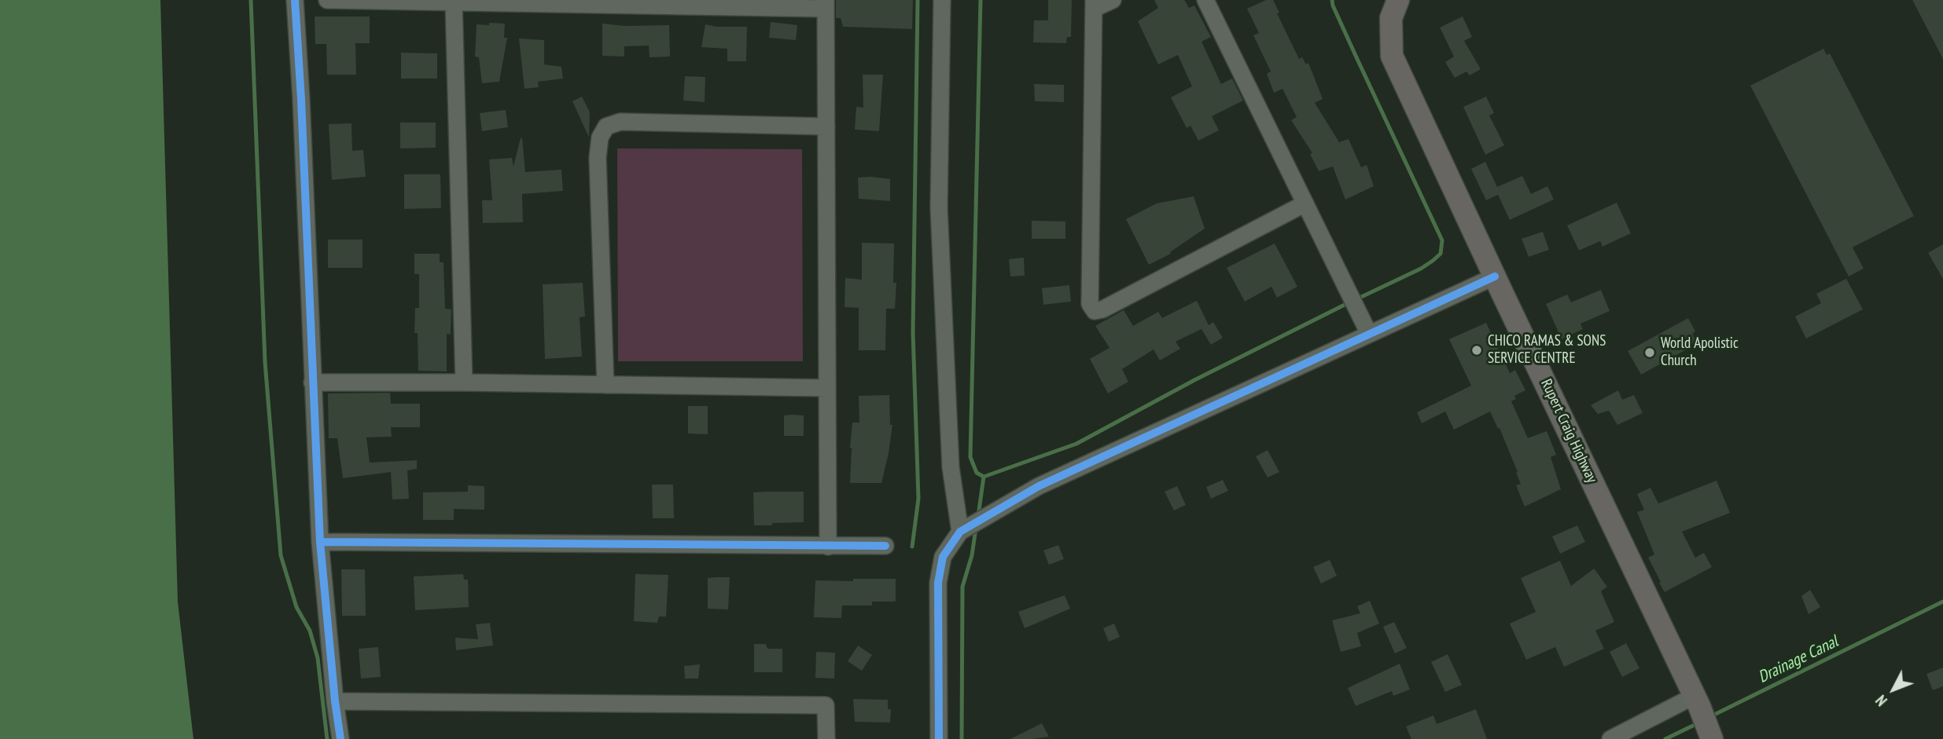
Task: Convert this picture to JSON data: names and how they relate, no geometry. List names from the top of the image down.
{
  "streets": {
    "main road": ["Rupert Craig Highway"]
  },
  "water": ["Drainage Canal"],
  "places": ["CHICO RAMAS & SONS SERVICE CENTRE", "World Apolistic Church"],
  "north": "bottom left"
}
